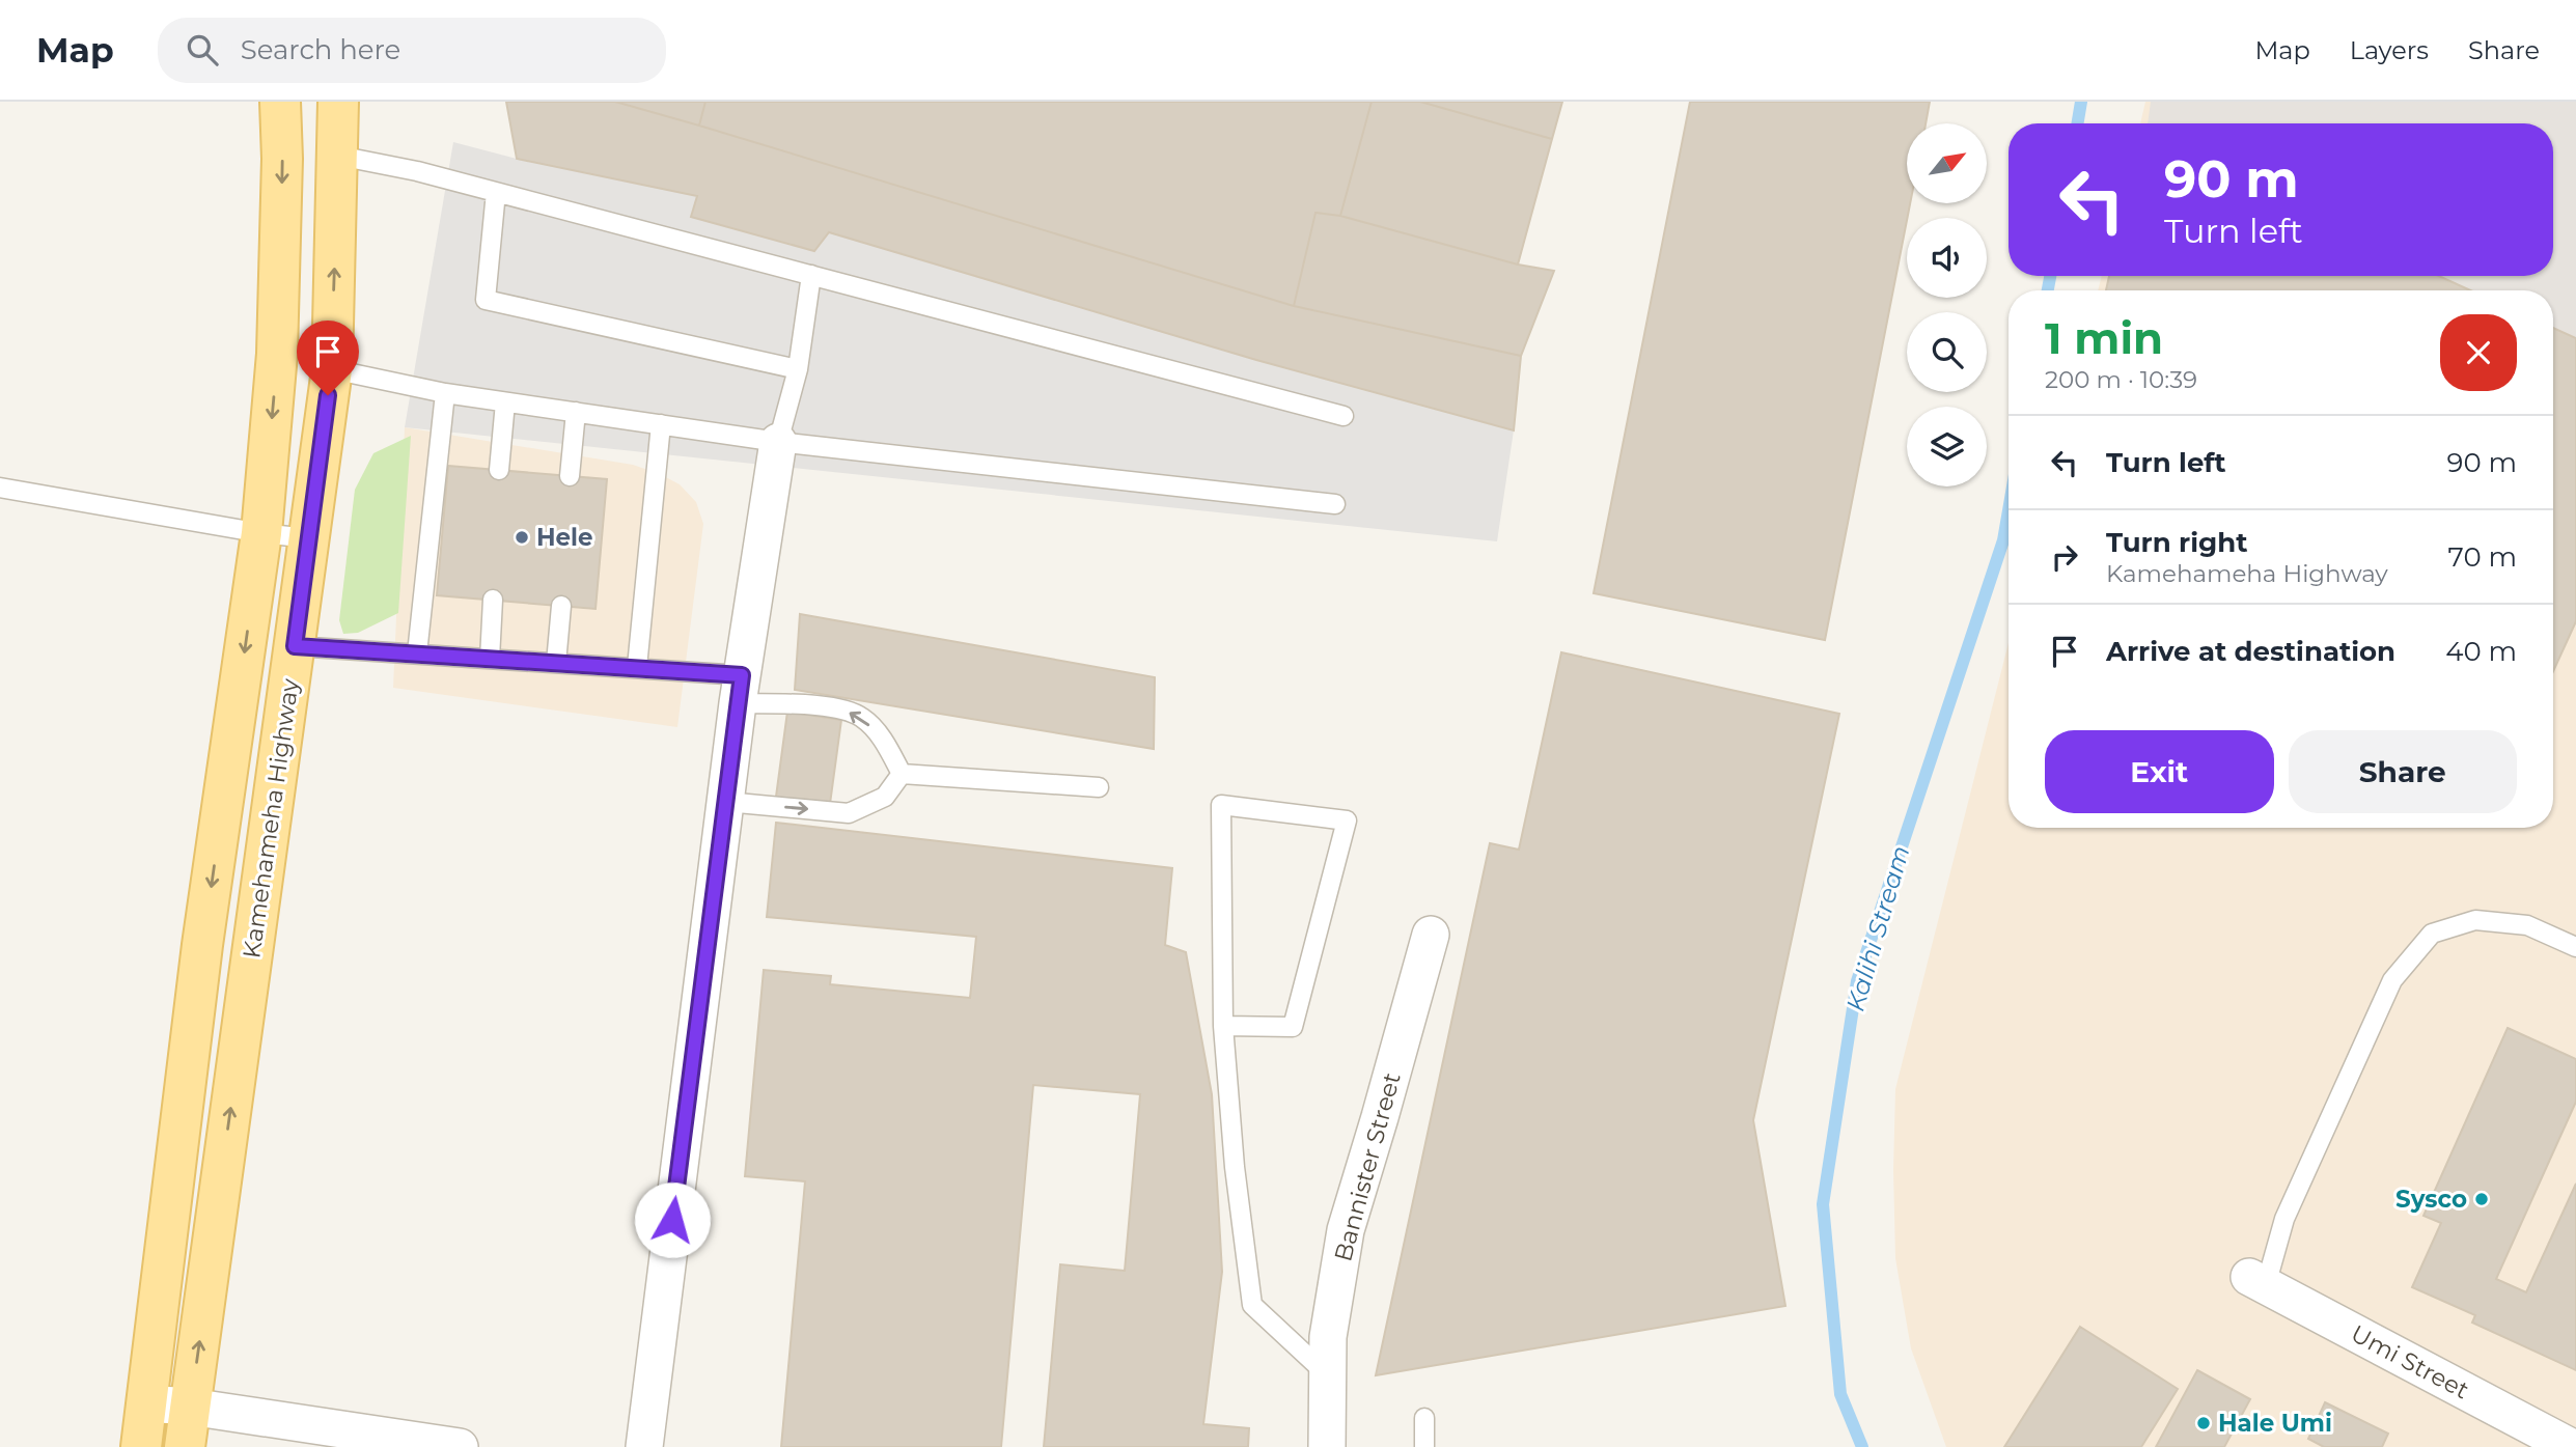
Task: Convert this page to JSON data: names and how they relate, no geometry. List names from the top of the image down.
{
  "streets": {
    "main road": ["Kamehameha Highway"],
    "street": ["Bannister Street", "Umi Street"]
  },
  "water": ["Kalihi Stream"],
  "places": ["Hele", "Sysco", "Hale Umi"],
  "north": "top right",
  "page": {
    "header": "Map",
    "search": "Search here",
    "nav": ["Map", "Layers", "Share"],
    "turn": ["90 m", "Turn left"],
    "heading": ["1 min", "200 m · 10:39"],
    "list": [
      {
        "name": "Turn left",
        "value": "90 m"
      },
      {
        "name": "Turn right",
        "note": "Kamehameha Highway",
        "value": "70 m"
      },
      {
        "name": "Arrive at destination",
        "value": "40 m"
      }
    ],
    "buttons": ["Exit", "Share"]
  }
}
